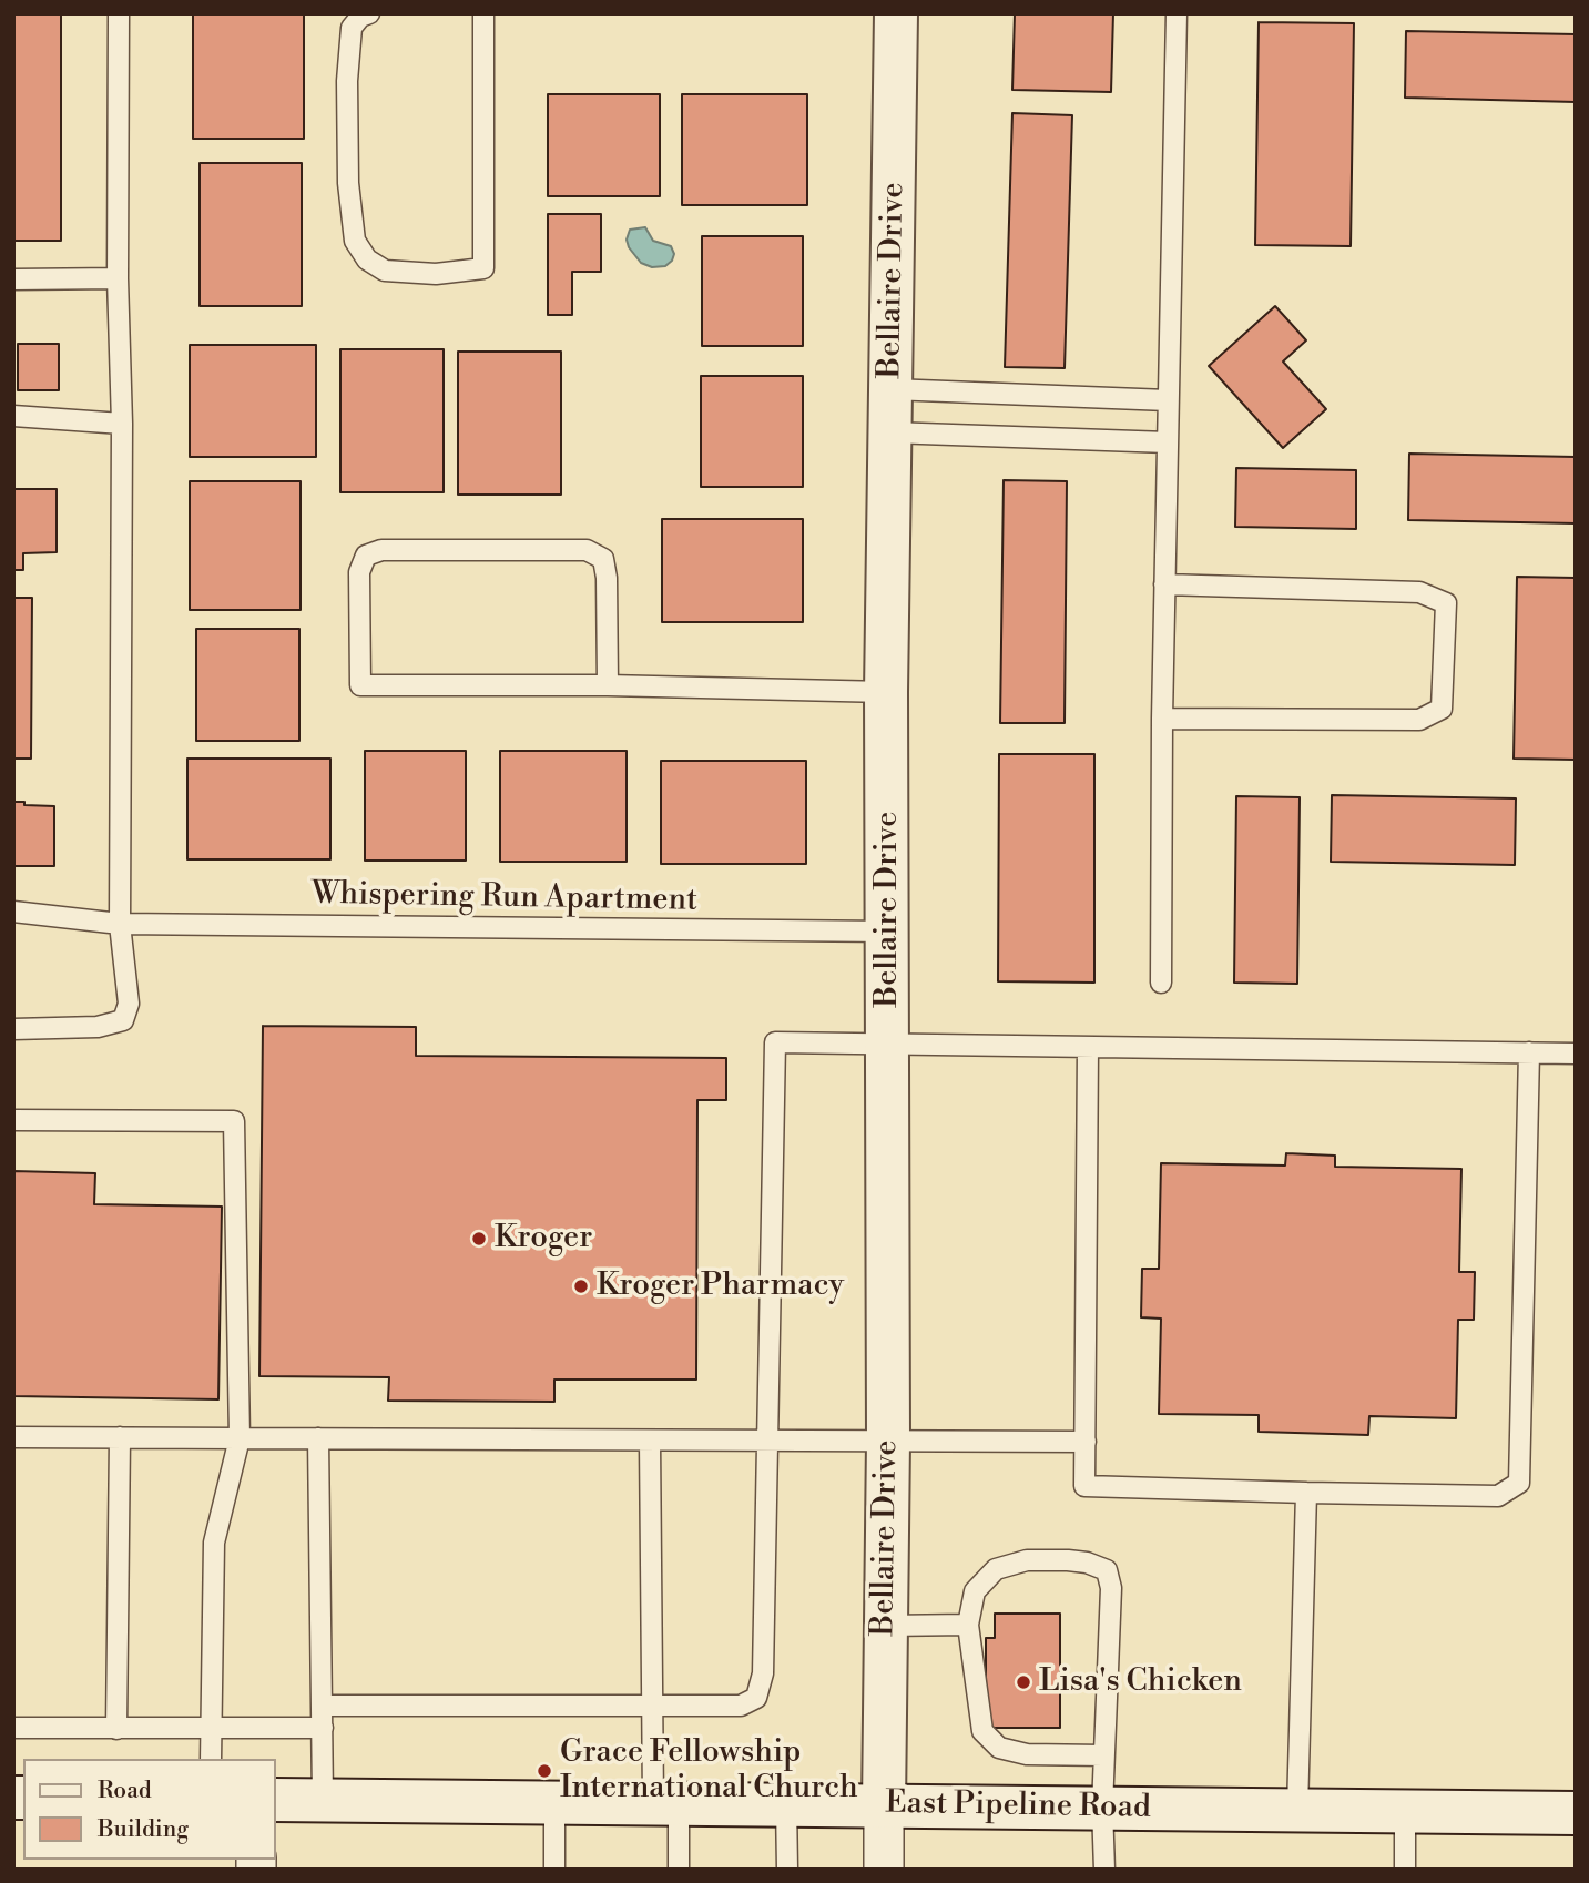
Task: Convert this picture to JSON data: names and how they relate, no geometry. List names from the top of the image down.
{
  "streets": {
    "street": ["Bellaire Drive", "East Pipeline Road"],
    "lane": ["Whispering Run Apartment"]
  },
  "crossings": [
    ["Bellaire Drive", "Whispering Run Apartment"],
    ["Bellaire Drive", "East Pipeline Road"]
  ],
  "places": [
    "Kroger",
    "Kroger Pharmacy",
    "Lisa's Chicken",
    "Grace Fellowship International Church"
  ],
  "legend": ["Road", "Building"]
}
